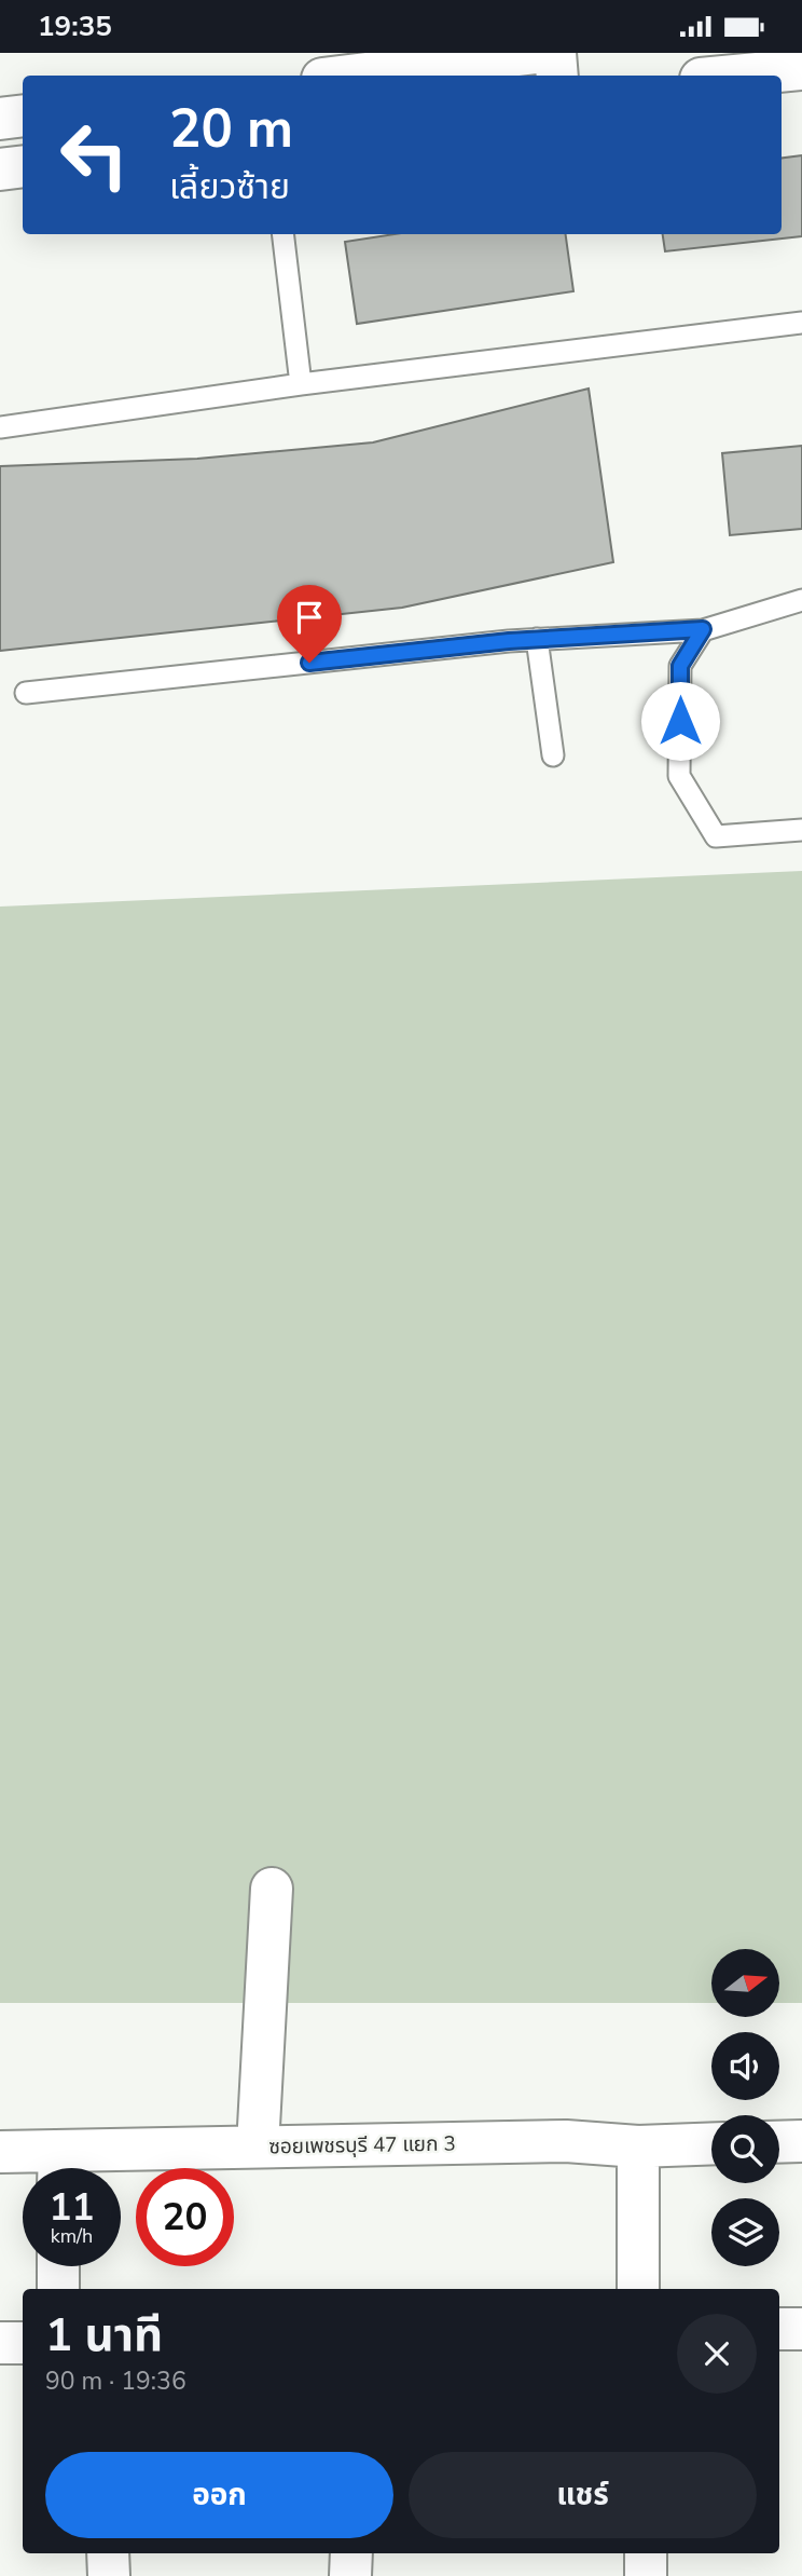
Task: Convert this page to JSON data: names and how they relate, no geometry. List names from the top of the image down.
{
  "streets": {
    "street": ["ซอยเพชรบุรี 47 แยก 3"]
  },
  "north": "right",
  "page": {
    "status": "19:35",
    "turn": ["20 m", "เลี้ยวซ้าย"],
    "speed": "11 km/h",
    "limit": "20",
    "heading": ["1 นาที", "90 m · 19:36"],
    "buttons": ["ออก", "แชร์"]
  }
}
